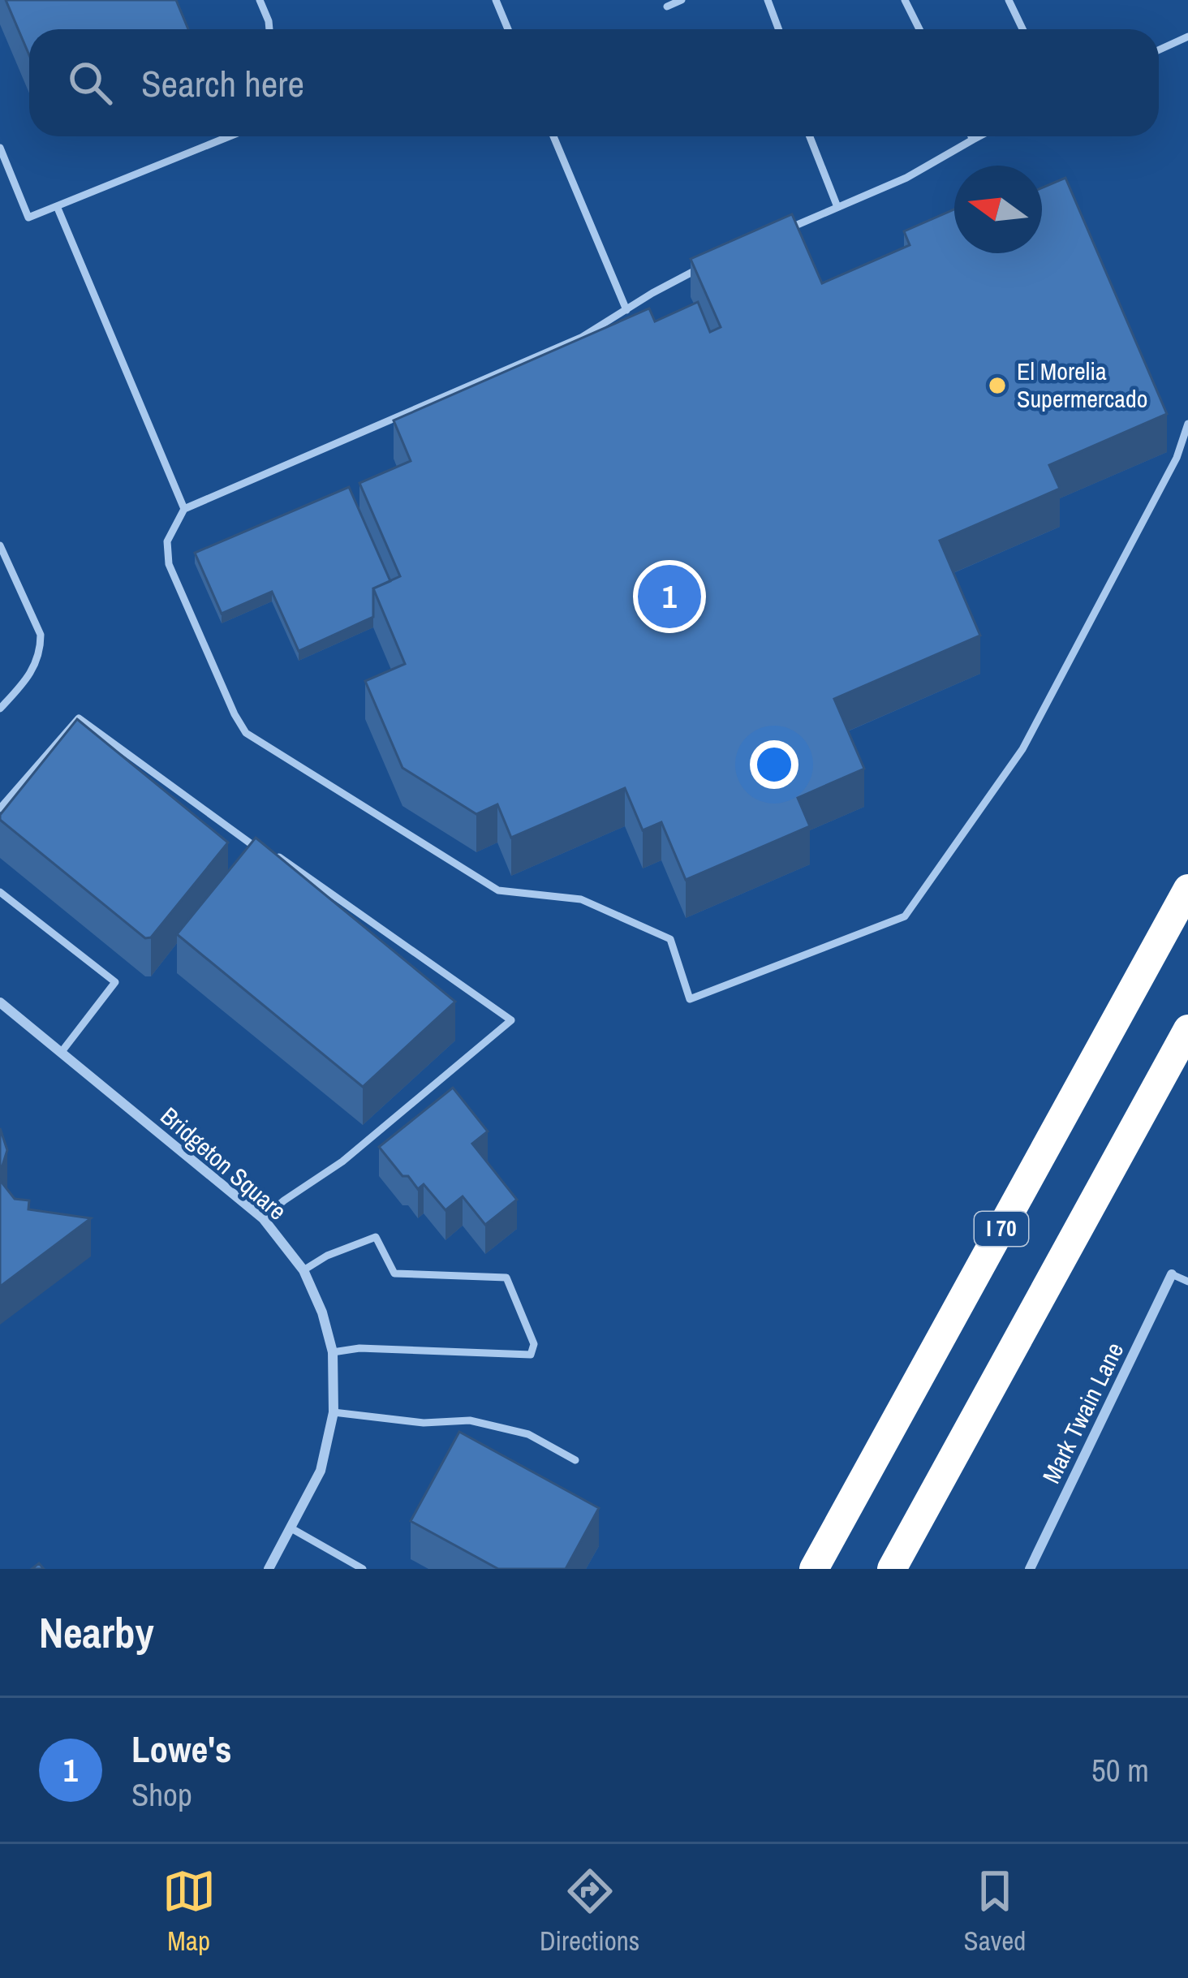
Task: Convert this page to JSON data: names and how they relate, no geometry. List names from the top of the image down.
{
  "streets": {
    "highway": ["I 70"],
    "street": ["Bridgeton Square", "Mark Twain Lane"]
  },
  "places": ["El Morelia Supermercado"],
  "north": "left",
  "page": {
    "search": "Search here",
    "pins": "1",
    "heading": "Nearby",
    "list": [
      {
        "mark": "1",
        "name": "Lowe's",
        "note": "Shop",
        "value": "50 m"
      }
    ],
    "nav": ["Map", "Directions", "Saved"]
  }
}
